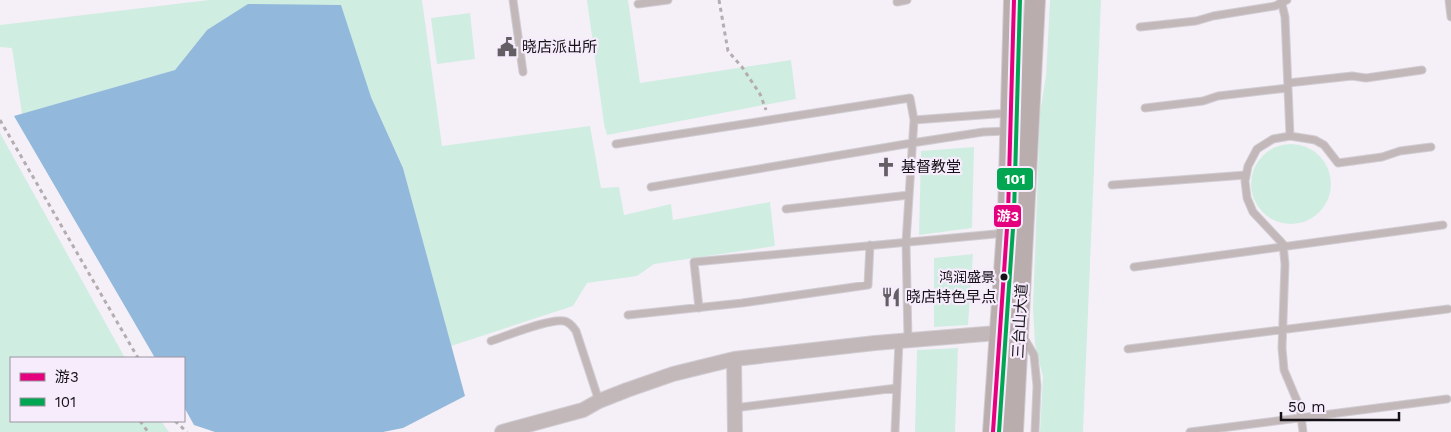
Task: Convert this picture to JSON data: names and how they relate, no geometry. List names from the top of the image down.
{
  "streets": {
    "main road": ["三台山大道"]
  },
  "places": {
    "public building": ["晓店派出所"],
    "church": ["基督教堂"],
    "other": ["鸿润盛景"],
    "restaurant": ["晓店特色早点"]
  },
  "lines": ["transit line 游3", "transit line 101"],
  "legend": ["游3", "101"],
  "scale_bar": "50 m"
}
